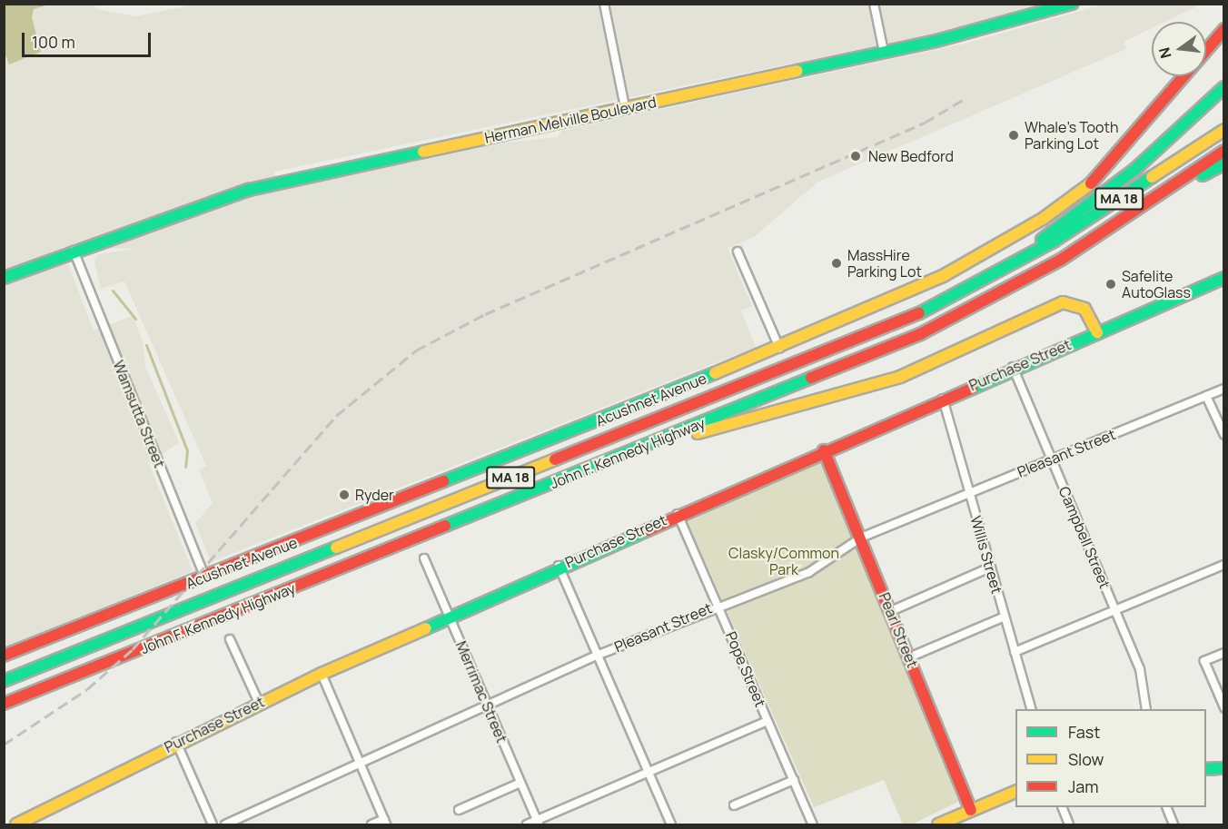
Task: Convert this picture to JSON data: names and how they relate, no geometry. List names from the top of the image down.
{
  "streets": {
    "main road": [
      "Herman Melville Boulevard",
      "MA 18",
      "Purchase Street",
      "Acushnet Avenue",
      "John F. Kennedy Highway",
      "Pearl Street"
    ],
    "street": [
      "Wamsutta Street",
      "Pleasant Street",
      "Campbell Street",
      "Willis Street",
      "Pope Street",
      "Merrimac Street"
    ]
  },
  "crossings": [
    ["Herman Melville Boulevard", "Wamsutta Street"],
    ["Purchase Street", "Campbell Street"],
    ["Purchase Street", "Willis Street"],
    ["Purchase Street", "Pearl Street"],
    ["Purchase Street", "Pope Street"],
    ["Purchase Street", "Merrimac Street"],
    ["Acushnet Avenue", "Wamsutta Street"],
    ["Pleasant Street", "Campbell Street"],
    ["Pleasant Street", "Willis Street"],
    ["Pleasant Street", "Pearl Street"],
    ["Pleasant Street", "Pope Street"],
    ["Pleasant Street", "Merrimac Street"]
  ],
  "parks": ["Clasky/Common Park"],
  "places": [
    "Whale's Tooth Parking Lot",
    "New Bedford",
    "MassHire Parking Lot",
    "Safelite AutoGlass",
    "Ryder"
  ],
  "legend": ["Fast", "Slow", "Jam"],
  "scale_bar": "100 m",
  "north": "left"
}
